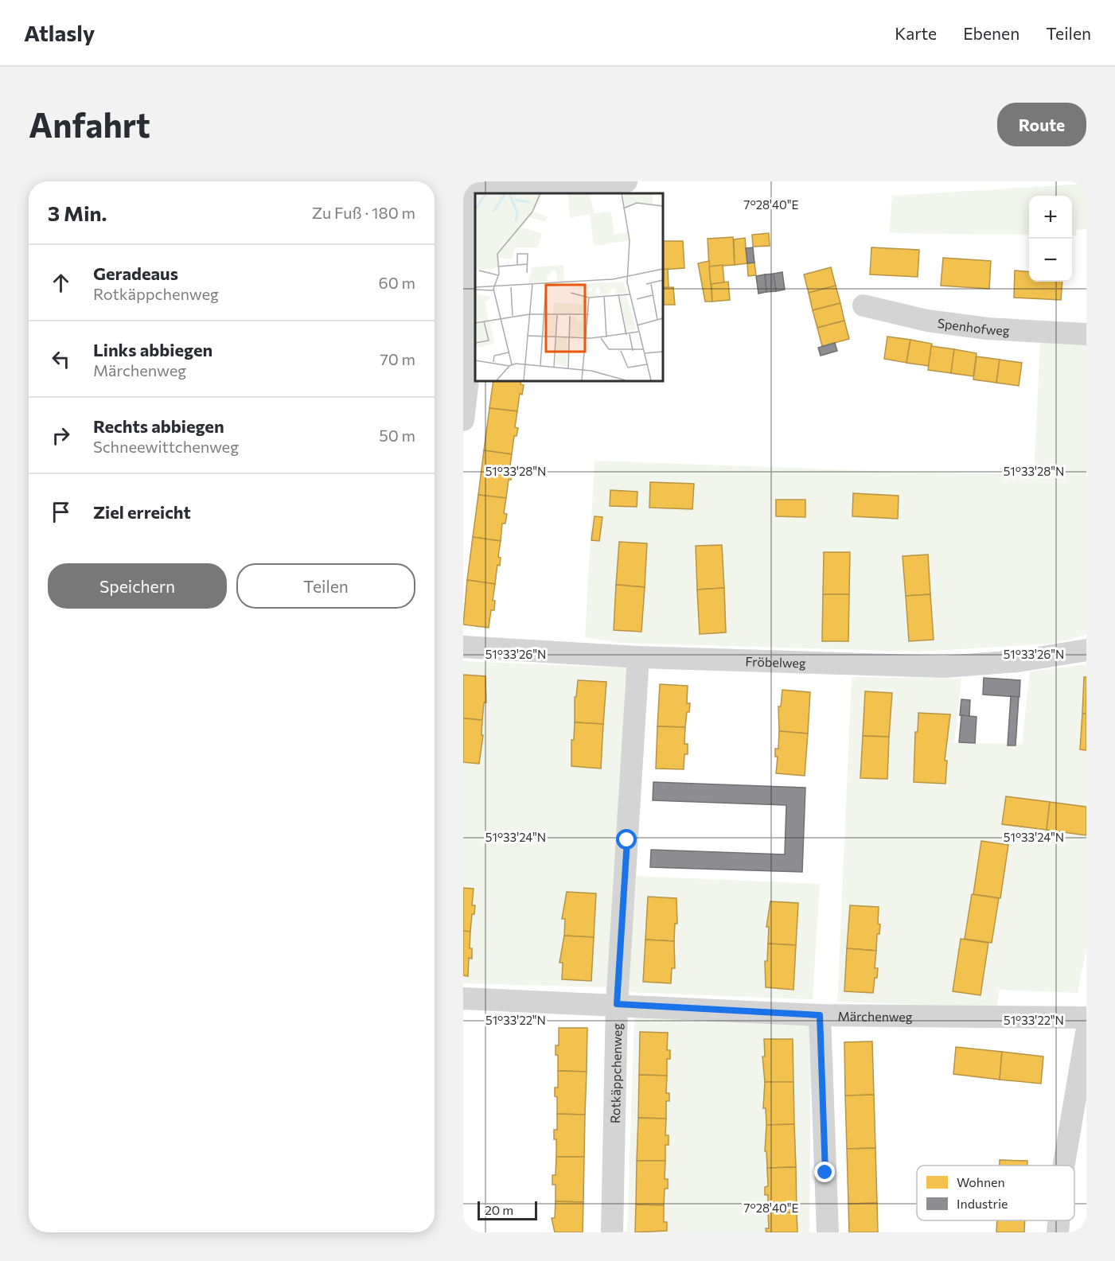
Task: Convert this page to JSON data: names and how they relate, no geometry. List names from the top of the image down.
{
  "streets": {
    "street": [
      "Spenhofweg",
      "Fröbelweg",
      "Märchenweg",
      "Rotkäppchenweg"
    ]
  },
  "crossings": [
    ["Fröbelweg", "Rotkäppchenweg"],
    ["Märchenweg", "Rotkäppchenweg"]
  ],
  "legend": ["Wohnen", "Industrie"],
  "scale_bar": "20 m",
  "page": {
    "header": "Atlasly",
    "nav": ["Karte", "Ebenen", "Teilen"],
    "buttons": [
      "Route",
      ["Speichern", "Teilen"]
    ],
    "title": "Anfahrt",
    "heading": ["3 Min.", "Zu Fuß · 180 m"],
    "map_buttons": ["+", "−"],
    "list": [
      ["Geradeaus", "Rotkäppchenweg", "60 m"],
      ["Links abbiegen", "Märchenweg", "70 m"],
      ["Rechts abbiegen", "Schneewittchenweg", "50 m"],
      "Ziel erreicht"
    ],
    "scale": "20 m"
  },
  "coordinates": [
    "7°28'40\"E",
    "51°33'28\"N",
    "51°33'26\"N",
    "51°33'24\"N",
    "51°33'22\"N"
  ]
}
